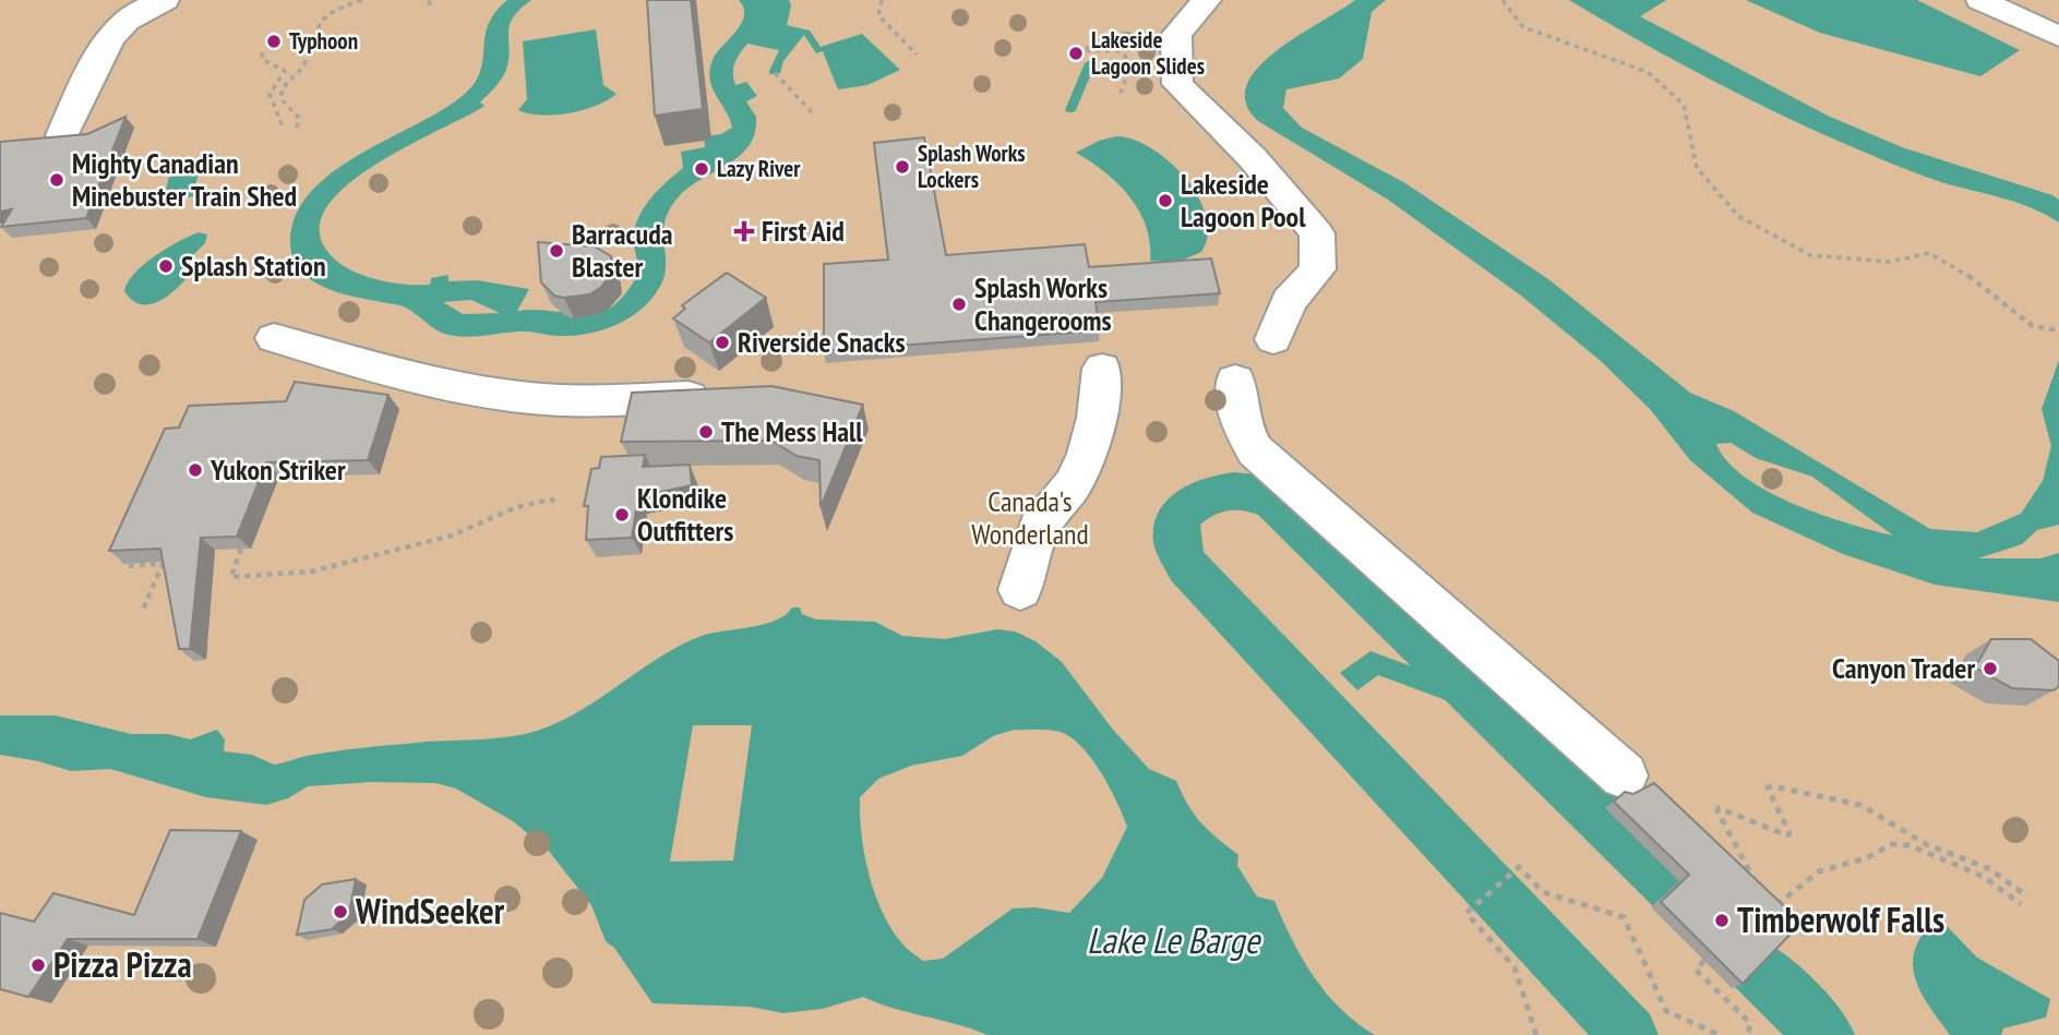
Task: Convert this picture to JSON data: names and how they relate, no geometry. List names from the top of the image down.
{
  "water": ["Lake Le Barge"],
  "parks": ["Canada's Wonderland"],
  "places": {
    "other": [
      "Typhoon",
      "Lakeside Lagoon Slides",
      "Splash Works Lockers",
      "Lazy River",
      "Mighty Canadian Minebuster Train Shed",
      "Lakeside Lagoon Pool",
      "Barracuda Blaster",
      "Splash Station",
      "Splash Works Changerooms",
      "Riverside Snacks",
      "The Mess Hall",
      "Yukon Striker",
      "Klondike Outfitters",
      "Canyon Trader",
      "WindSeeker",
      "Timberwolf Falls",
      "Pizza Pizza"
    ],
    "health": ["First Aid"]
  }
}
